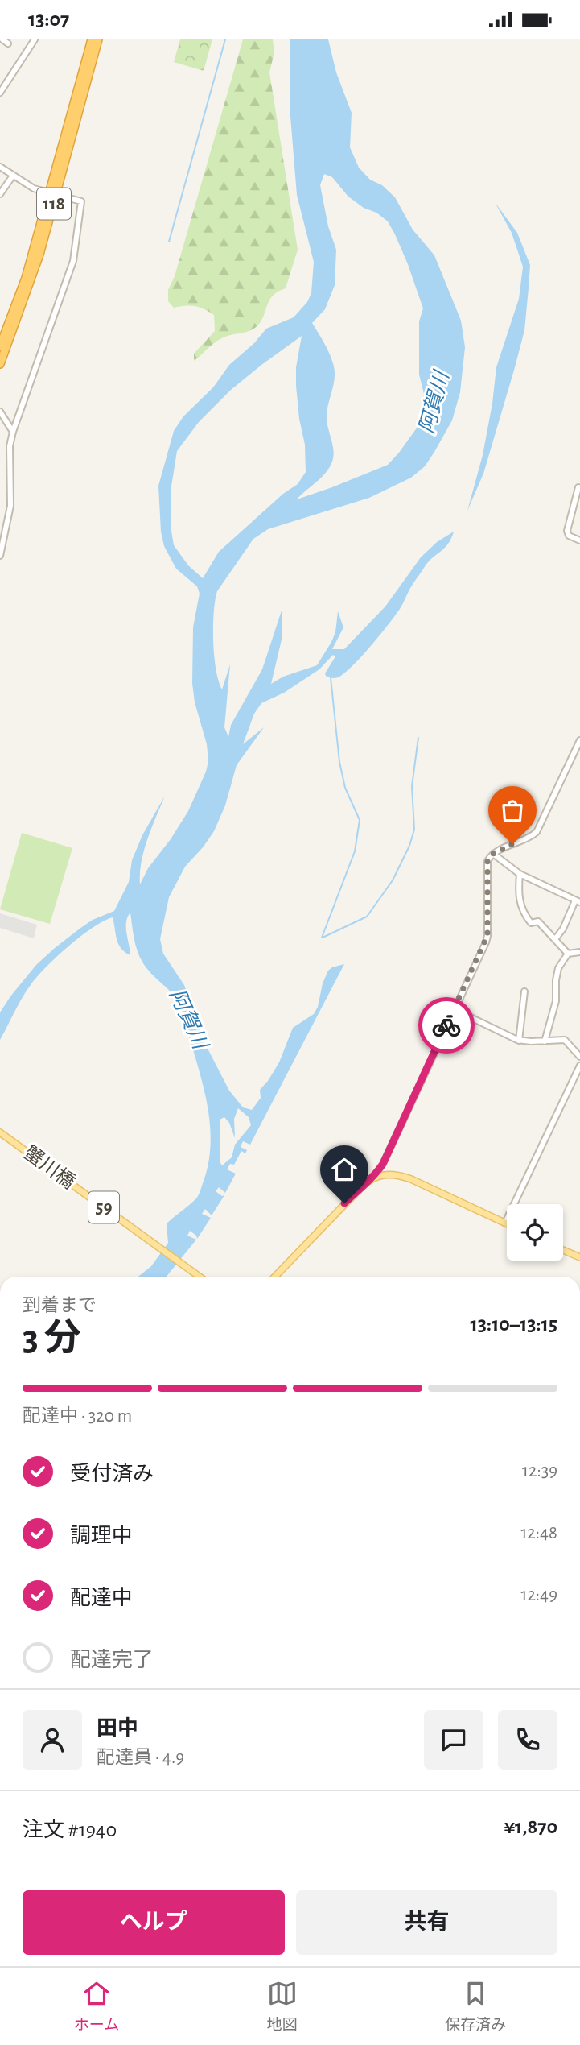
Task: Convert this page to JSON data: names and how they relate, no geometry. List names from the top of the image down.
{
  "streets": {
    "highway": ["118"],
    "main road": ["蟹川橋", "59"]
  },
  "water": ["阿賀川"],
  "page": {
    "status": "13:07",
    "heading": ["3 分", "到着まで", "13:10–13:15"],
    "panel": [
      "田中",
      "配達員 · 4.9",
      "注文 #1940",
      "¥1,870"
    ],
    "bar": "配達中 · 320 m",
    "list": [
      ["受付済み", "12:39"],
      ["調理中", "12:48"],
      ["配達中", "12:49"],
      "配達完了"
    ],
    "buttons": ["ヘルプ", "共有"],
    "tabs": ["ホーム", "地図", "保存済み"]
  }
}
